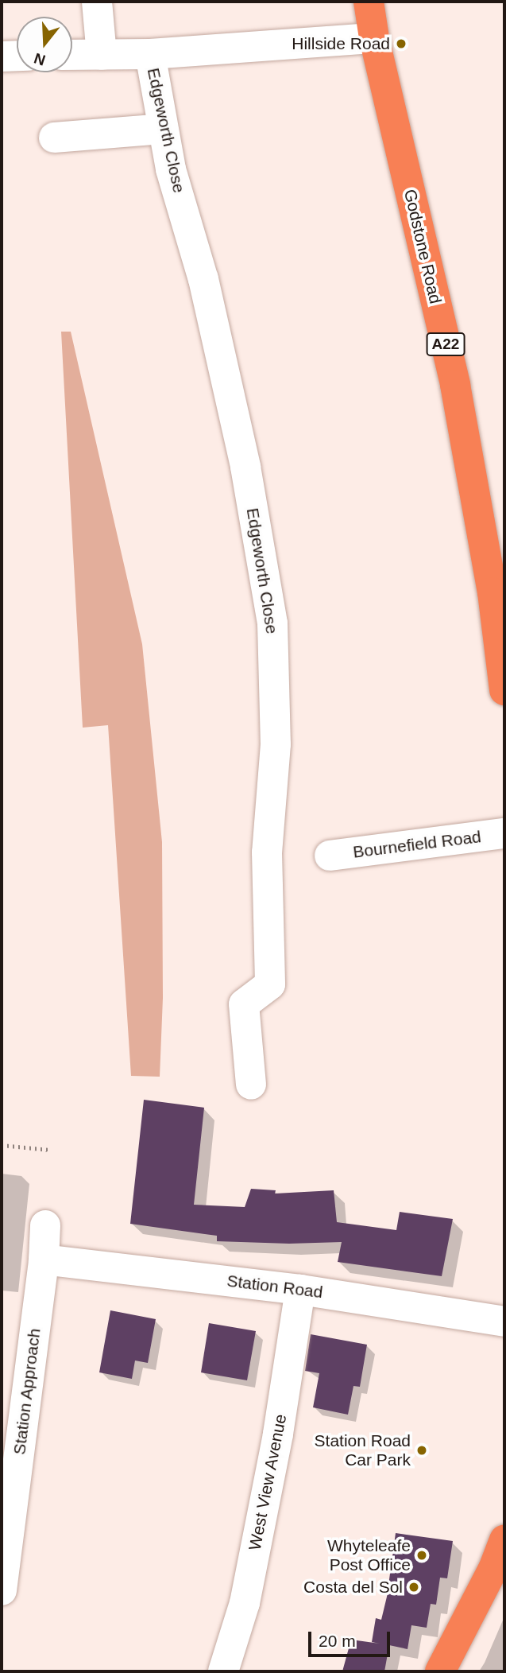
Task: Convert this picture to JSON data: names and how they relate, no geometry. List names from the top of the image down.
{
  "streets": {
    "highway": ["Godstone Road", "A22"],
    "street": [
      "Edgeworth Close",
      "Bournefield Road",
      "Station Road",
      "Station Approach",
      "West View Avenue"
    ]
  },
  "crossings": [
    ["Station Road", "Station Approach"],
    ["Station Road", "West View Avenue"]
  ],
  "places": [
    "Hillside Road",
    "Station Road Car Park",
    "Whyteleafe Post Office",
    "Costa del Sol"
  ],
  "scale_bar": "20 m",
  "north": "bottom"
}
